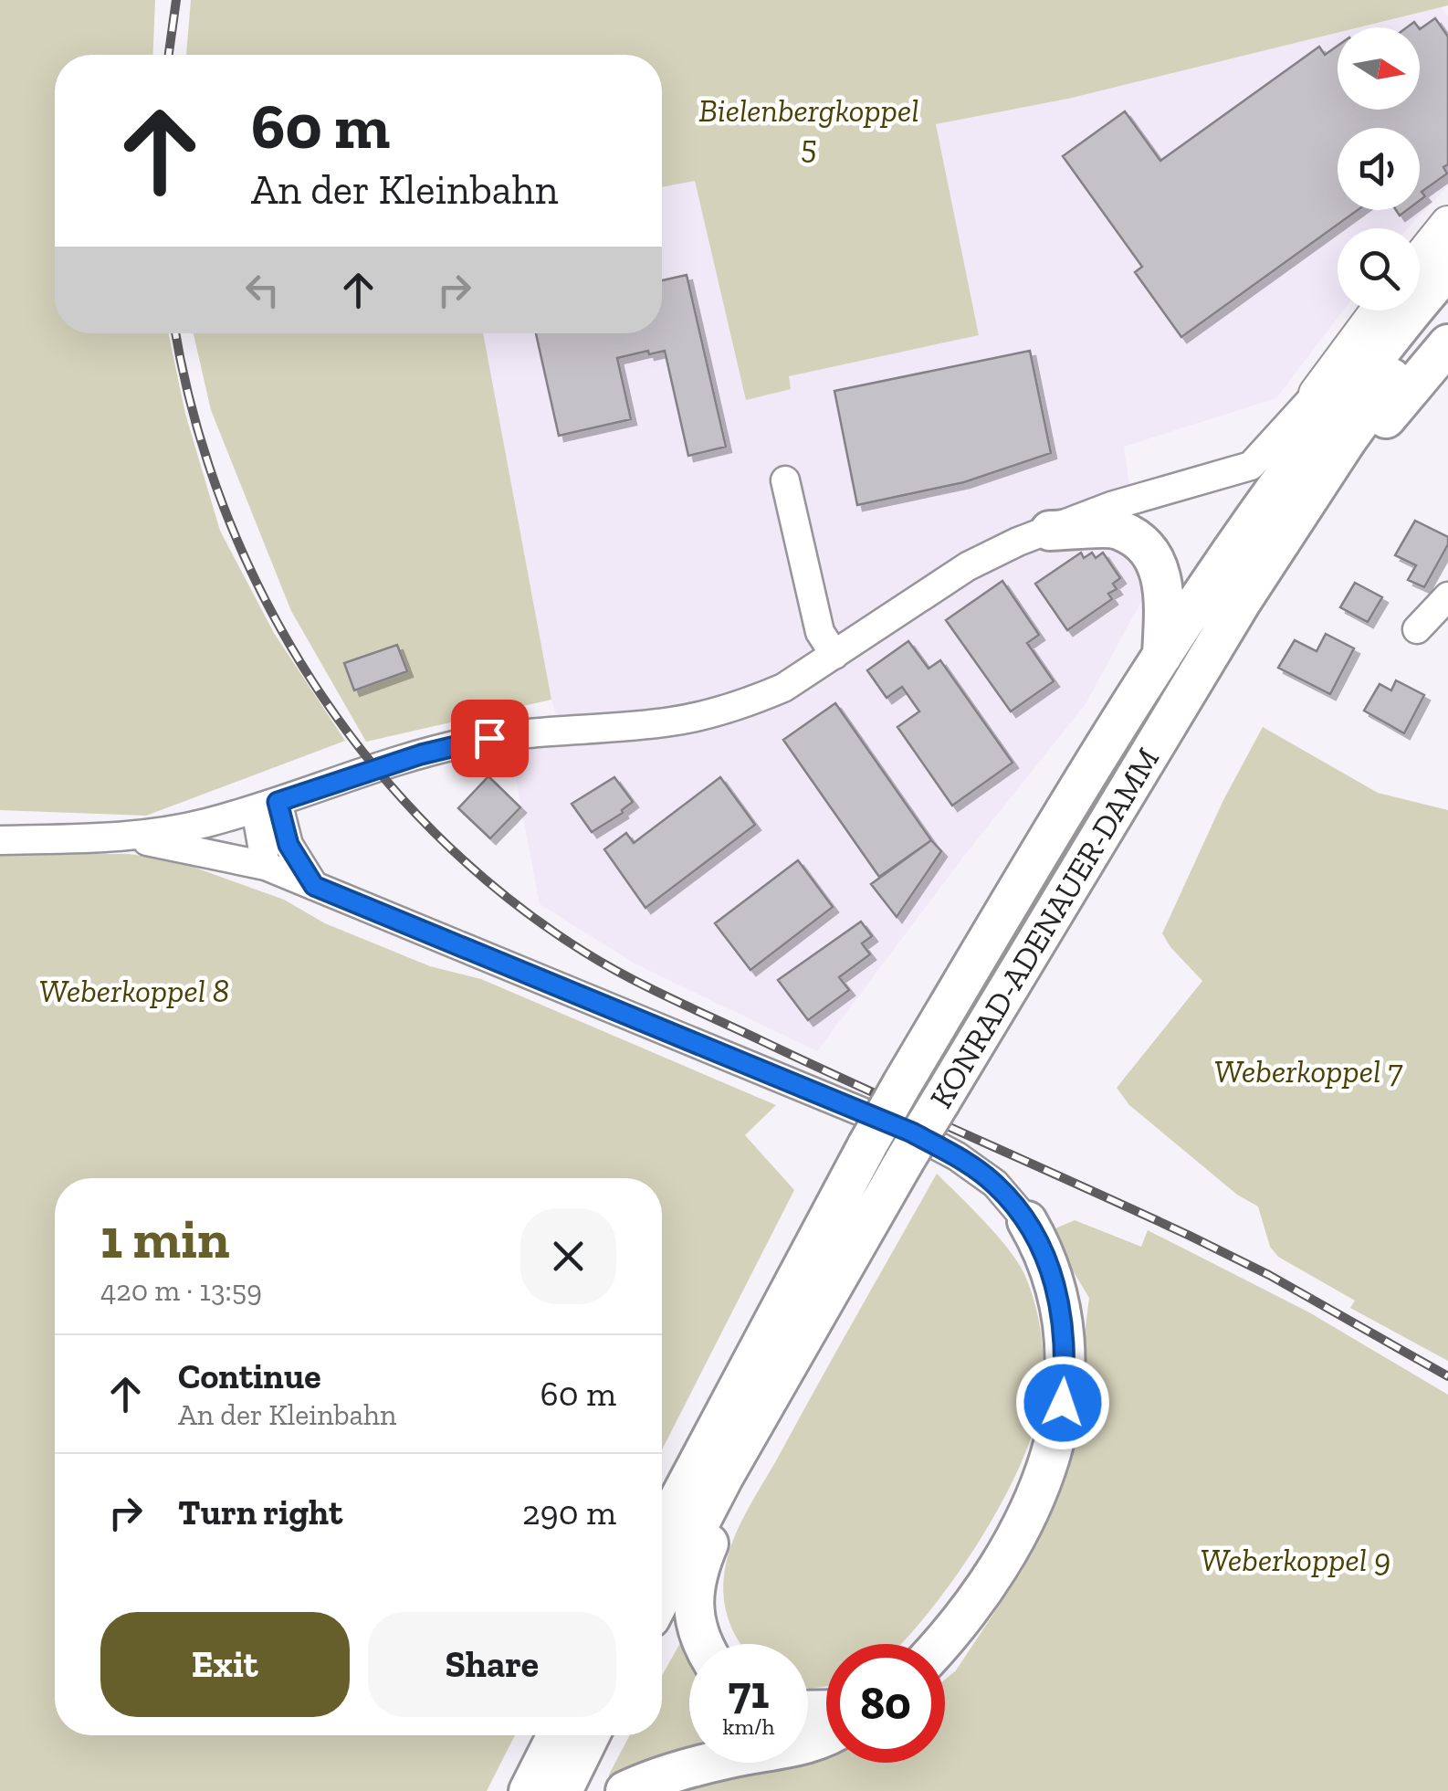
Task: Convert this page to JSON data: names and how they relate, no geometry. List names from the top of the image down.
{
  "streets": {
    "highway": ["KONRAD-ADENAUER-DAMM"]
  },
  "parks": [
    "Bielenbergkoppel 5",
    "Weberkoppel 8",
    "Weberkoppel 7",
    "Weberkoppel 9"
  ],
  "north": "right",
  "page": {
    "turn": ["60 m", "An der Kleinbahn"],
    "heading": ["1 min", "420 m · 13:59"],
    "list": [
      {
        "name": "Continue",
        "note": "An der Kleinbahn",
        "value": "60 m"
      },
      {
        "name": "Turn right",
        "value": "290 m"
      }
    ],
    "buttons": ["Exit", "Share"],
    "speed": "71 km/h",
    "limit": "80"
  }
}
